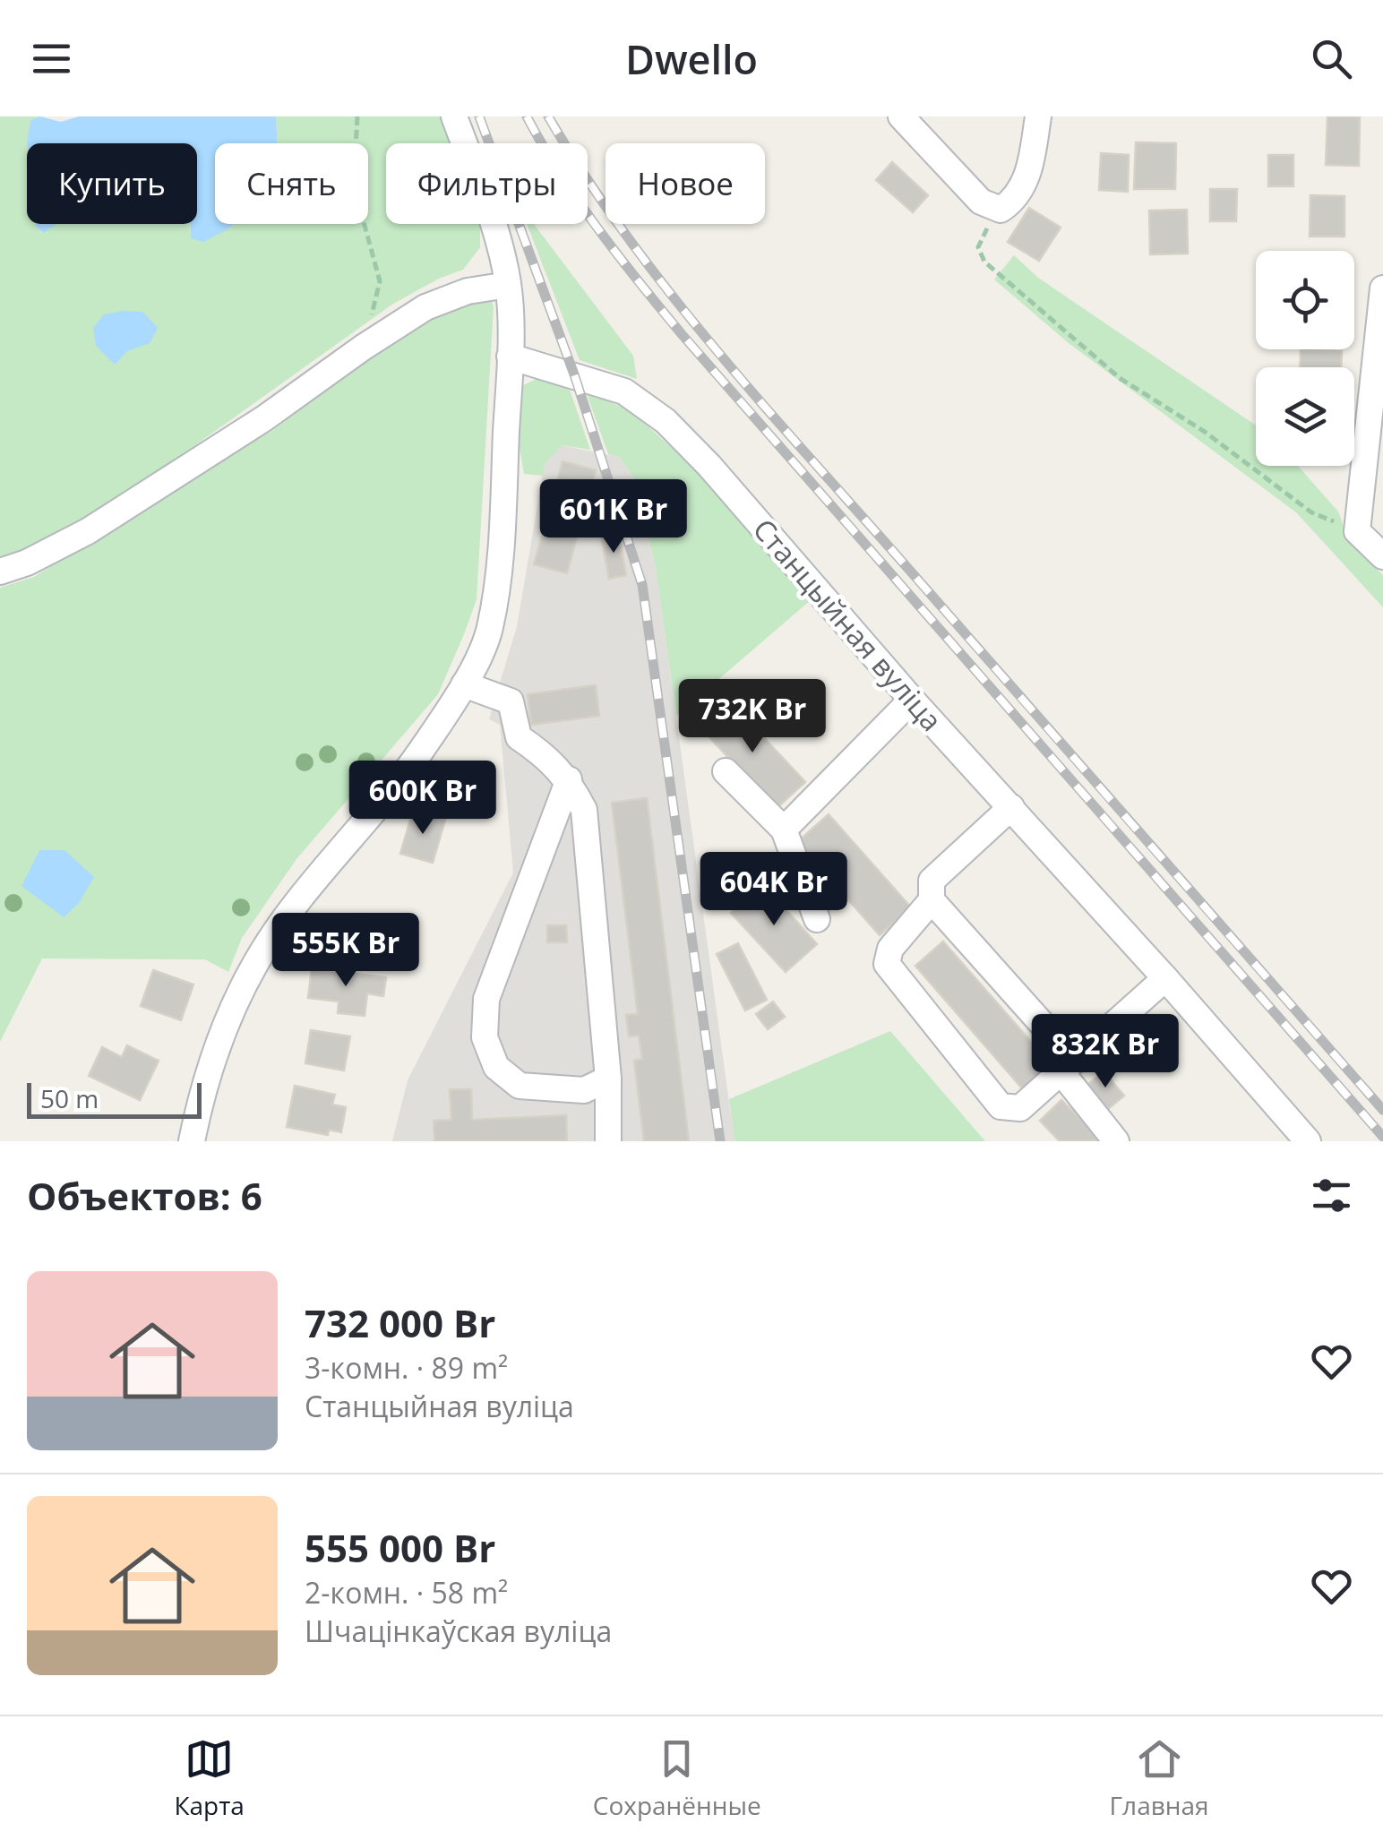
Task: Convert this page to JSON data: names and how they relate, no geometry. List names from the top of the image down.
{
  "streets": {
    "street": ["Станцыйная вуліца"]
  },
  "scale_bar": "50 m",
  "page": {
    "header": "Dwello",
    "chip": [
      "Купить",
      "Снять",
      "Фильтры",
      "Новое"
    ],
    "price": [
      "601K Br",
      "732K Br",
      "600K Br",
      "604K Br",
      "555K Br",
      "832K Br"
    ],
    "scale": "50 m",
    "heading": "Объектов: 6",
    "list": [
      {
        "name": "732 000 Br",
        "note": "3-комн. · 89 m² · Станцыйная вуліца"
      },
      {
        "name": "555 000 Br",
        "note": "2-комн. · 58 m² · Шчацінкаўская вуліца"
      }
    ],
    "tabs": ["Карта", "Сохранённые", "Главная"]
  }
}
